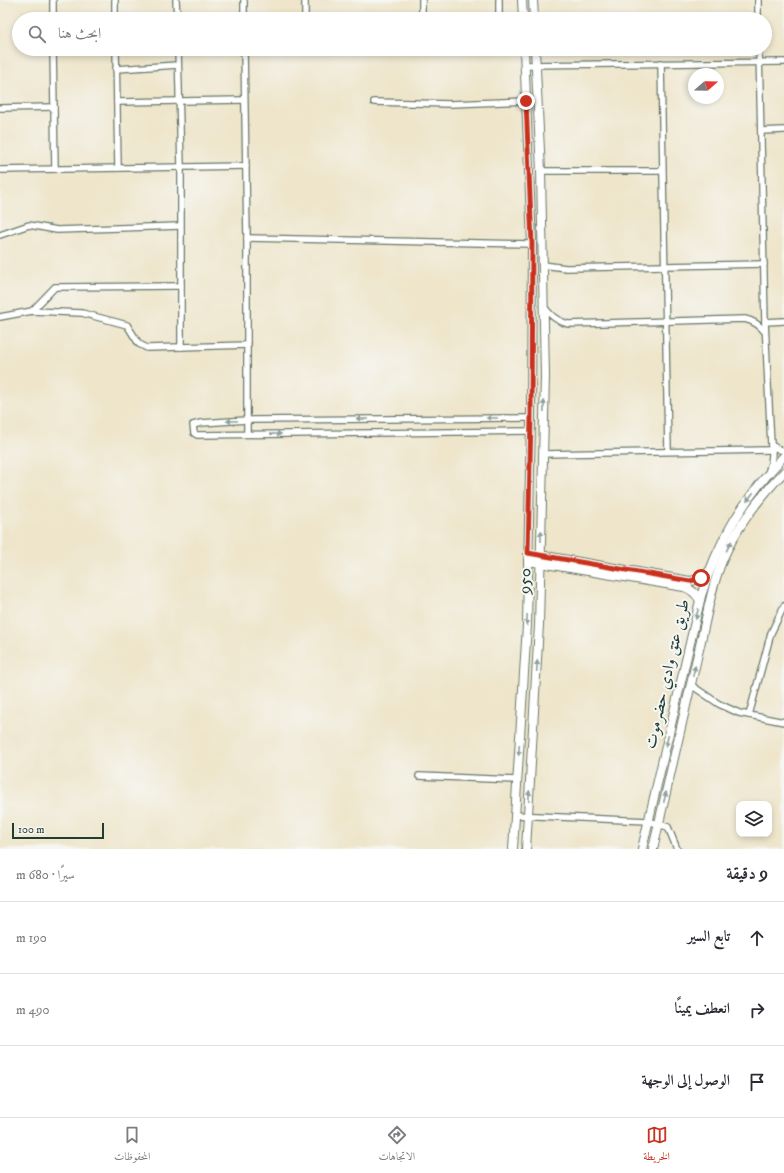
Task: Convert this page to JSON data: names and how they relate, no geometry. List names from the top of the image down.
{
  "streets": {
    "main road": ["950", "طريق عتق وادي حضرموت"]
  },
  "scale_bar": "100 m",
  "north": "right",
  "page": {
    "search": "ابحث هنا",
    "scale": "100 m",
    "heading": ["9 دقيقة", "سيرًا · 680 m"],
    "list": [
      ["تابع السير", "190 m"],
      ["انعطف يمينًا", "490 m"],
      "الوصول إلى الوجهة"
    ],
    "nav": ["الخريطة", "الاتجاهات", "المحفوظات"]
  }
}
